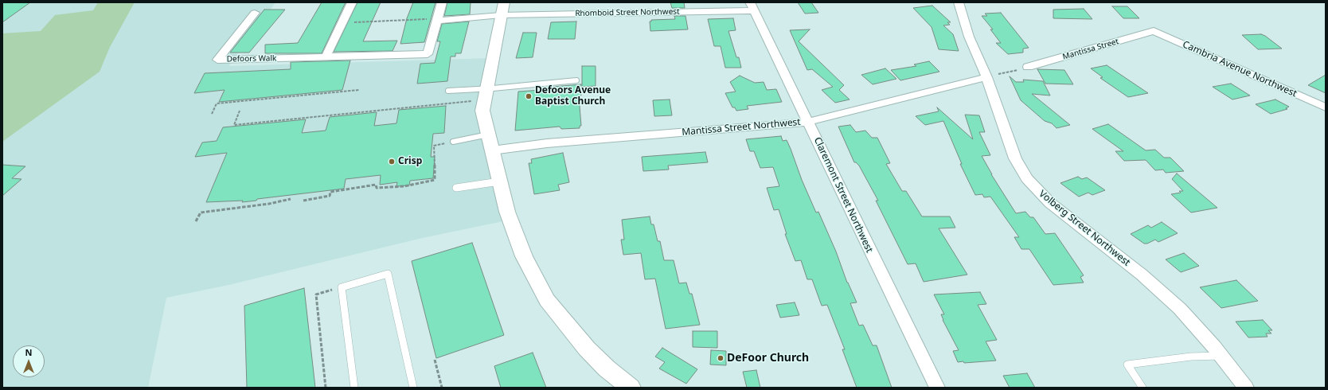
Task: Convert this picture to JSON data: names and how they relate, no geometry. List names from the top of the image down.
{
  "streets": {
    "street": [
      "Rhomboid Street Northwest",
      "Mantissa Street",
      "Defoors Walk",
      "Cambria Avenue Northwest",
      "Mantissa Street Northwest",
      "Claremont Street Northwest",
      "Volberg Street Northwest"
    ]
  },
  "crossings": [
    ["Rhomboid Street Northwest", "Defoors Walk"],
    ["Rhomboid Street Northwest", "Claremont Street Northwest"],
    ["Mantissa Street", "Cambria Avenue Northwest"],
    ["Mantissa Street Northwest", "Claremont Street Northwest"],
    ["Mantissa Street Northwest", "Volberg Street Northwest"]
  ],
  "places": ["Defoors Avenue Baptist Church", "Crisp", "DeFoor Church"],
  "north": "top"
}
